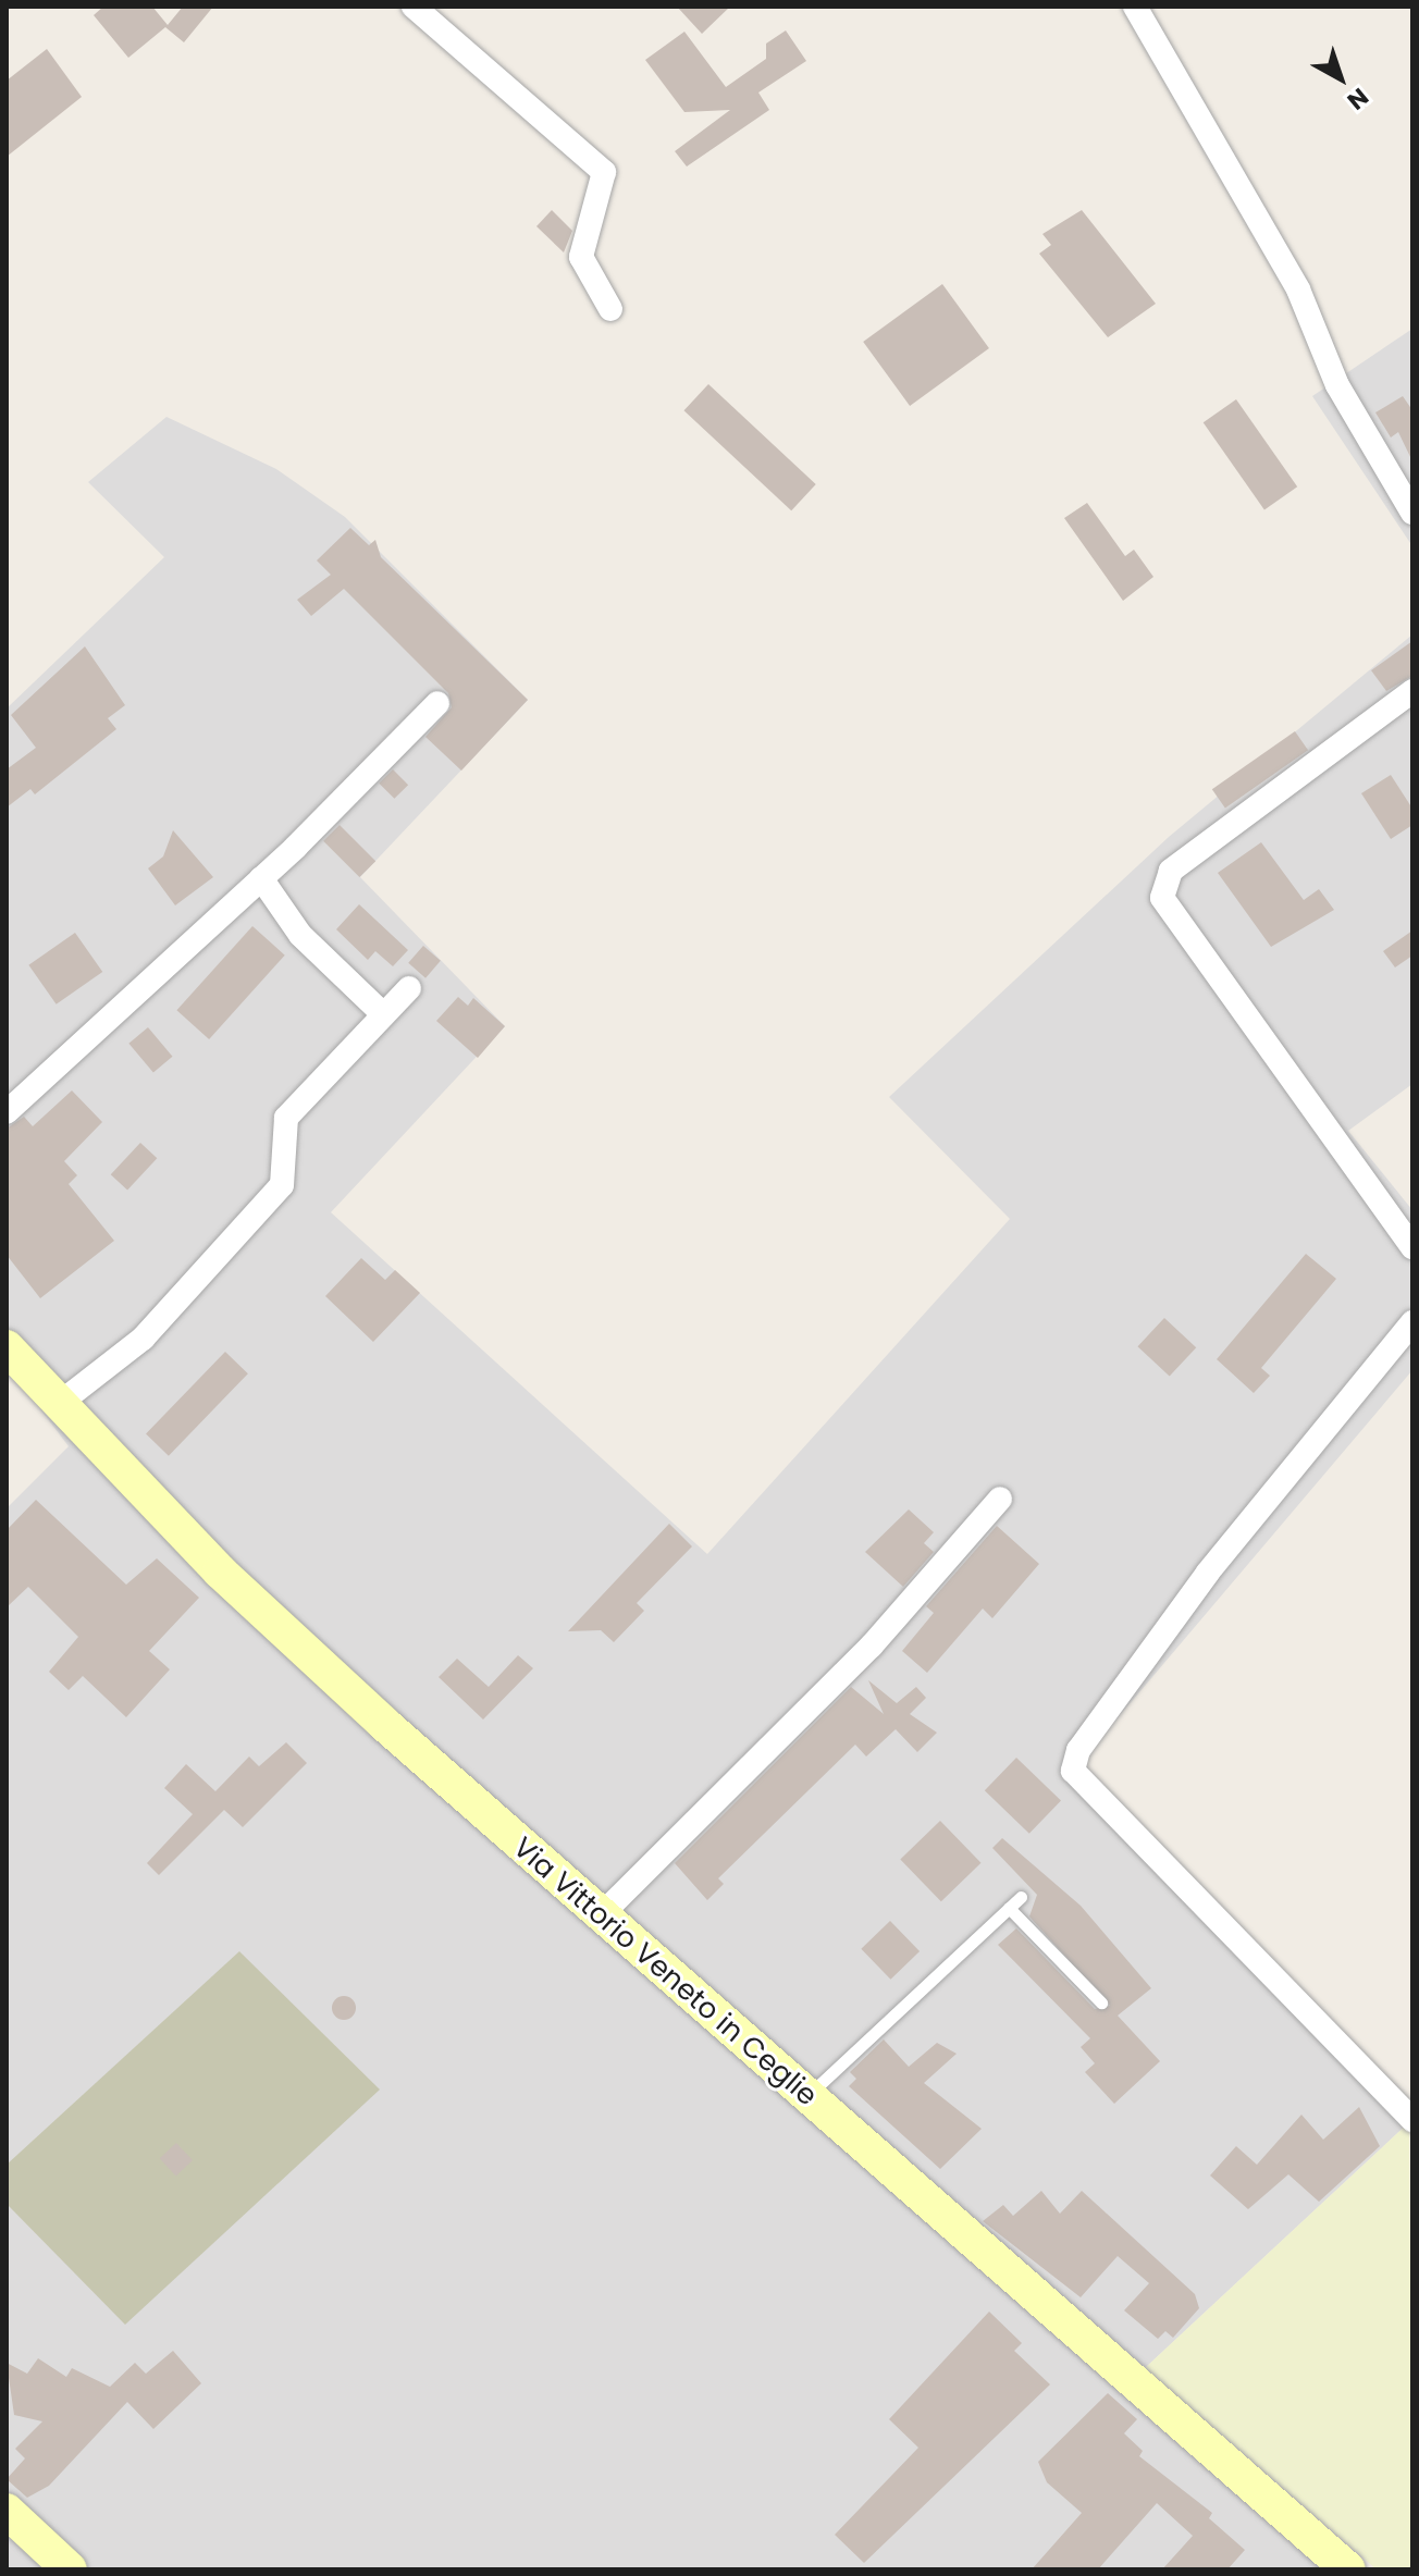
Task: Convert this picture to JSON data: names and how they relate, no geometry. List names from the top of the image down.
{
  "streets": {
    "main road": ["Via Vittorio Veneto in Ceglie"]
  },
  "north": "bottom right"
}
